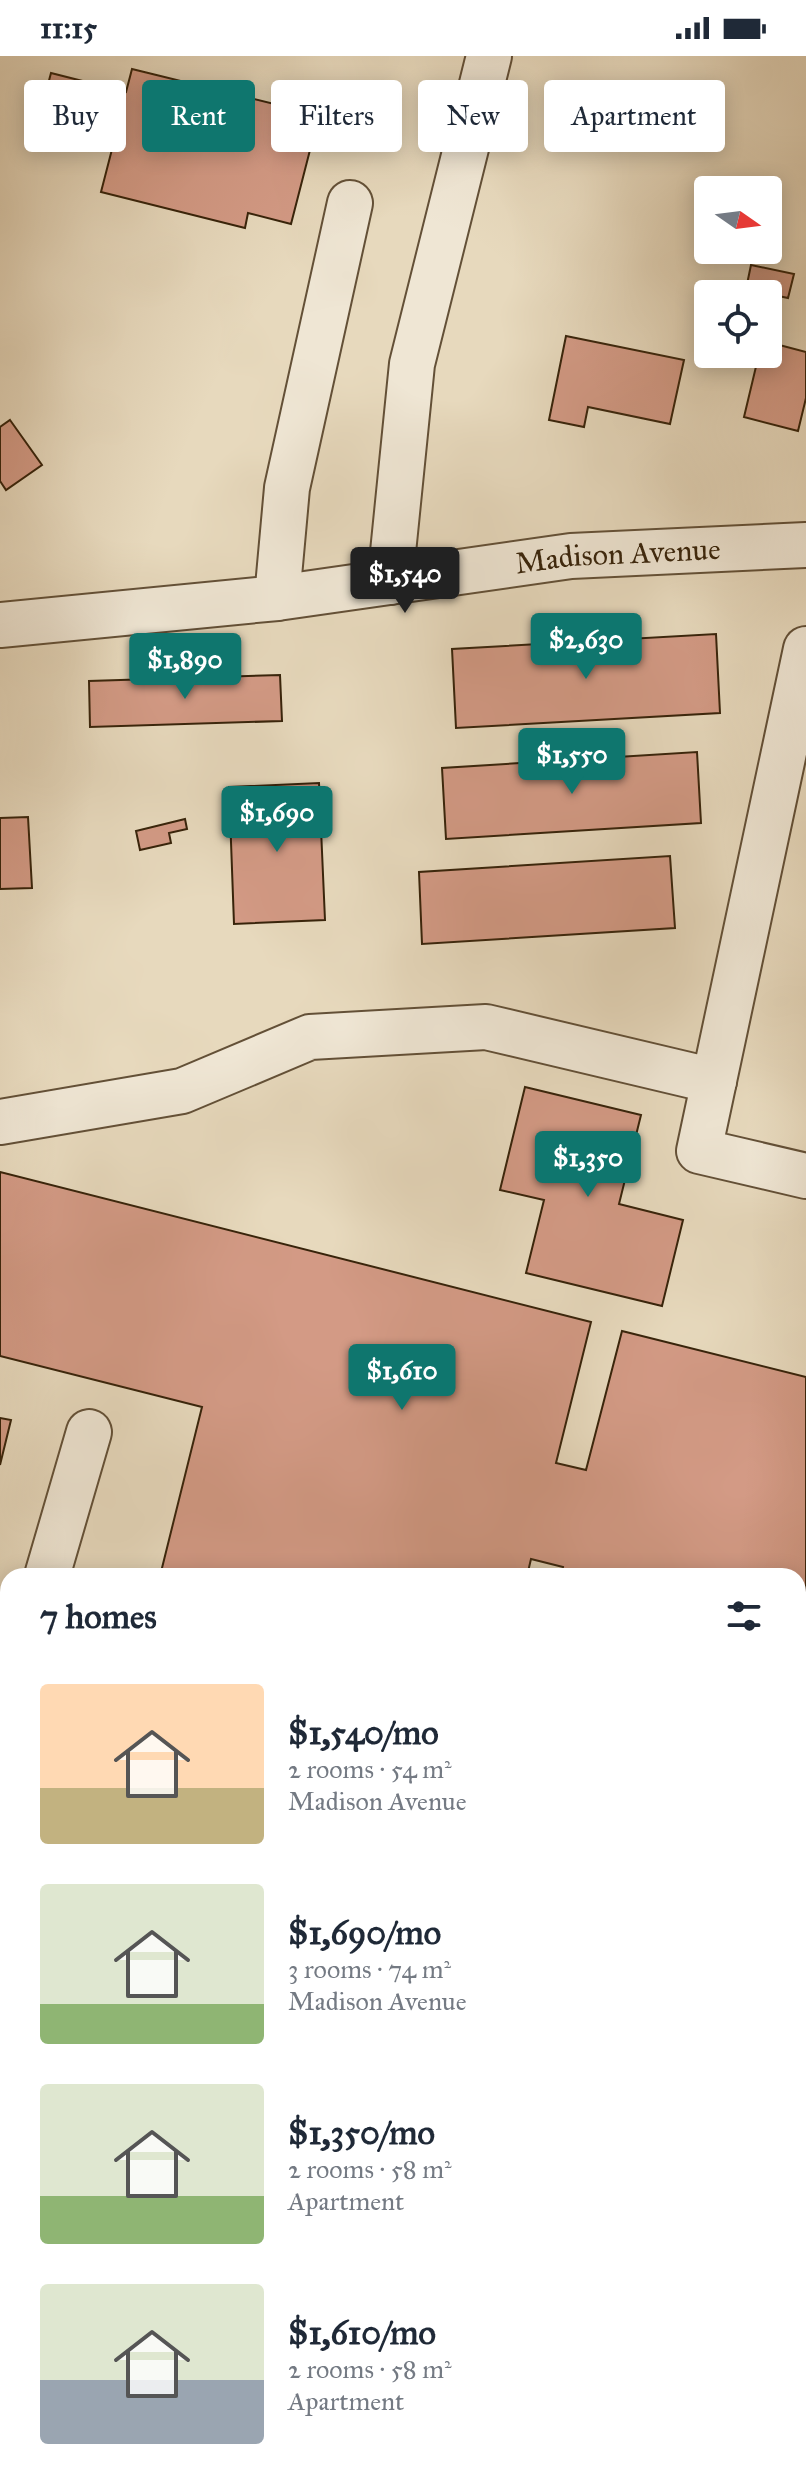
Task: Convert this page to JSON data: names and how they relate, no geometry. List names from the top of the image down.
{
  "streets": {
    "street": ["Madison Avenue"]
  },
  "north": "right",
  "page": {
    "status": "11:15",
    "chip": [
      "Buy",
      "Rent",
      "Filters",
      "New",
      "Apartment"
    ],
    "price": [
      "$1,540",
      "$2,630",
      "$1,890",
      "$1,550",
      "$1,690",
      "$1,350",
      "$1,610"
    ],
    "heading": "7 homes",
    "list": [
      {
        "name": "$1,540/mo",
        "note": "2 rooms · 54 m² · Madison Avenue"
      },
      {
        "name": "$1,690/mo",
        "note": "3 rooms · 74 m² · Madison Avenue"
      },
      {
        "name": "$1,350/mo",
        "note": "2 rooms · 58 m² · Apartment"
      },
      {
        "name": "$1,610/mo",
        "note": "2 rooms · 58 m² · Apartment"
      }
    ]
  }
}
